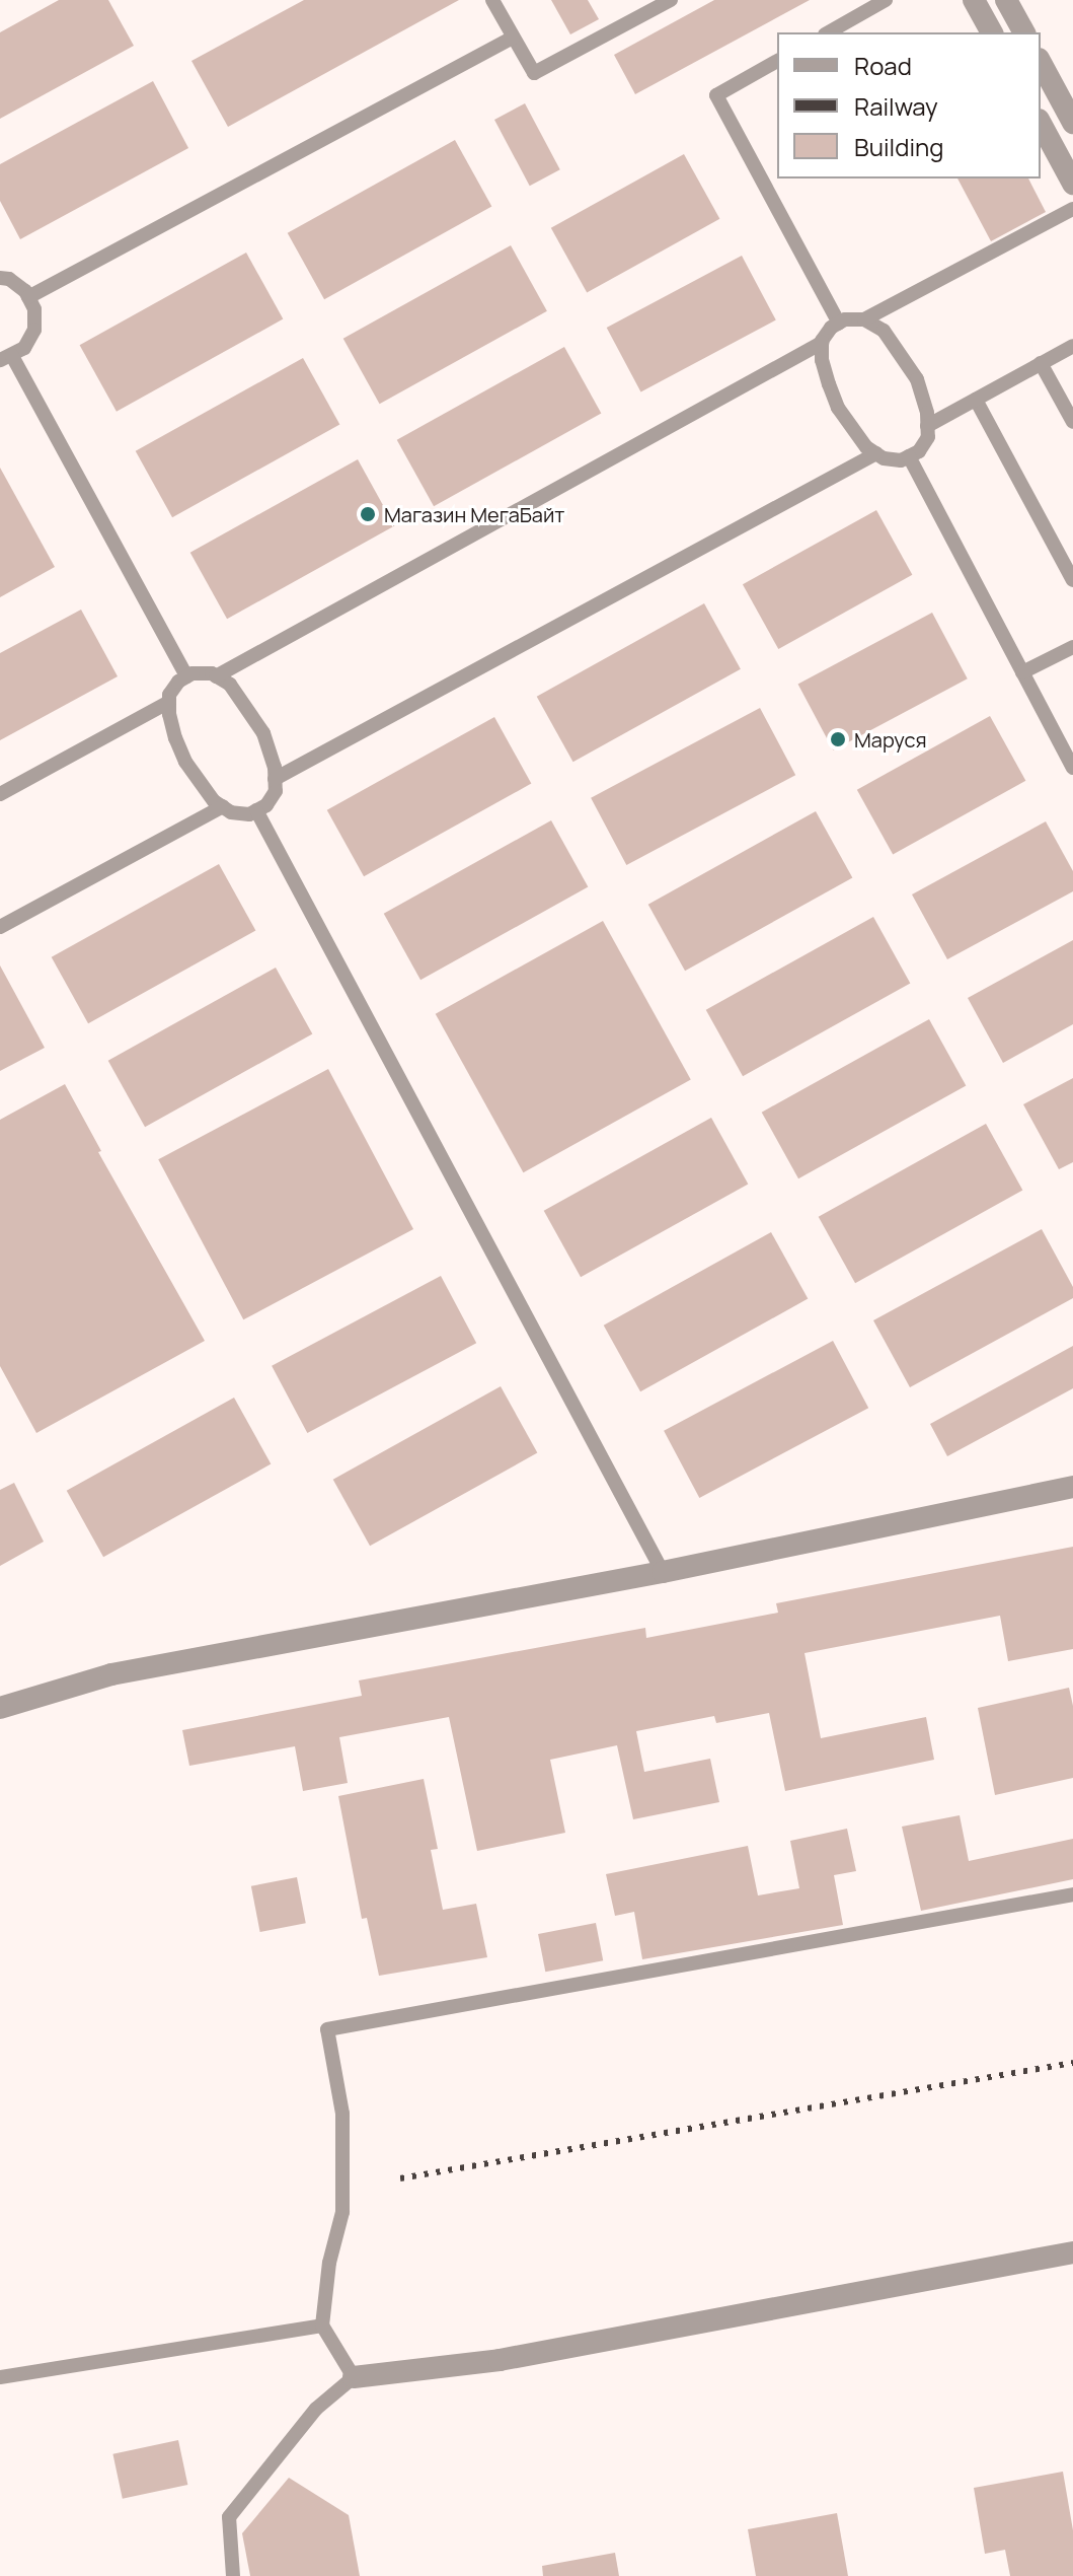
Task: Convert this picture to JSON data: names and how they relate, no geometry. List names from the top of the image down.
{
  "places": ["Магазин МегаБайт", "Маруся"],
  "legend": ["Road", "Railway", "Building"]
}
